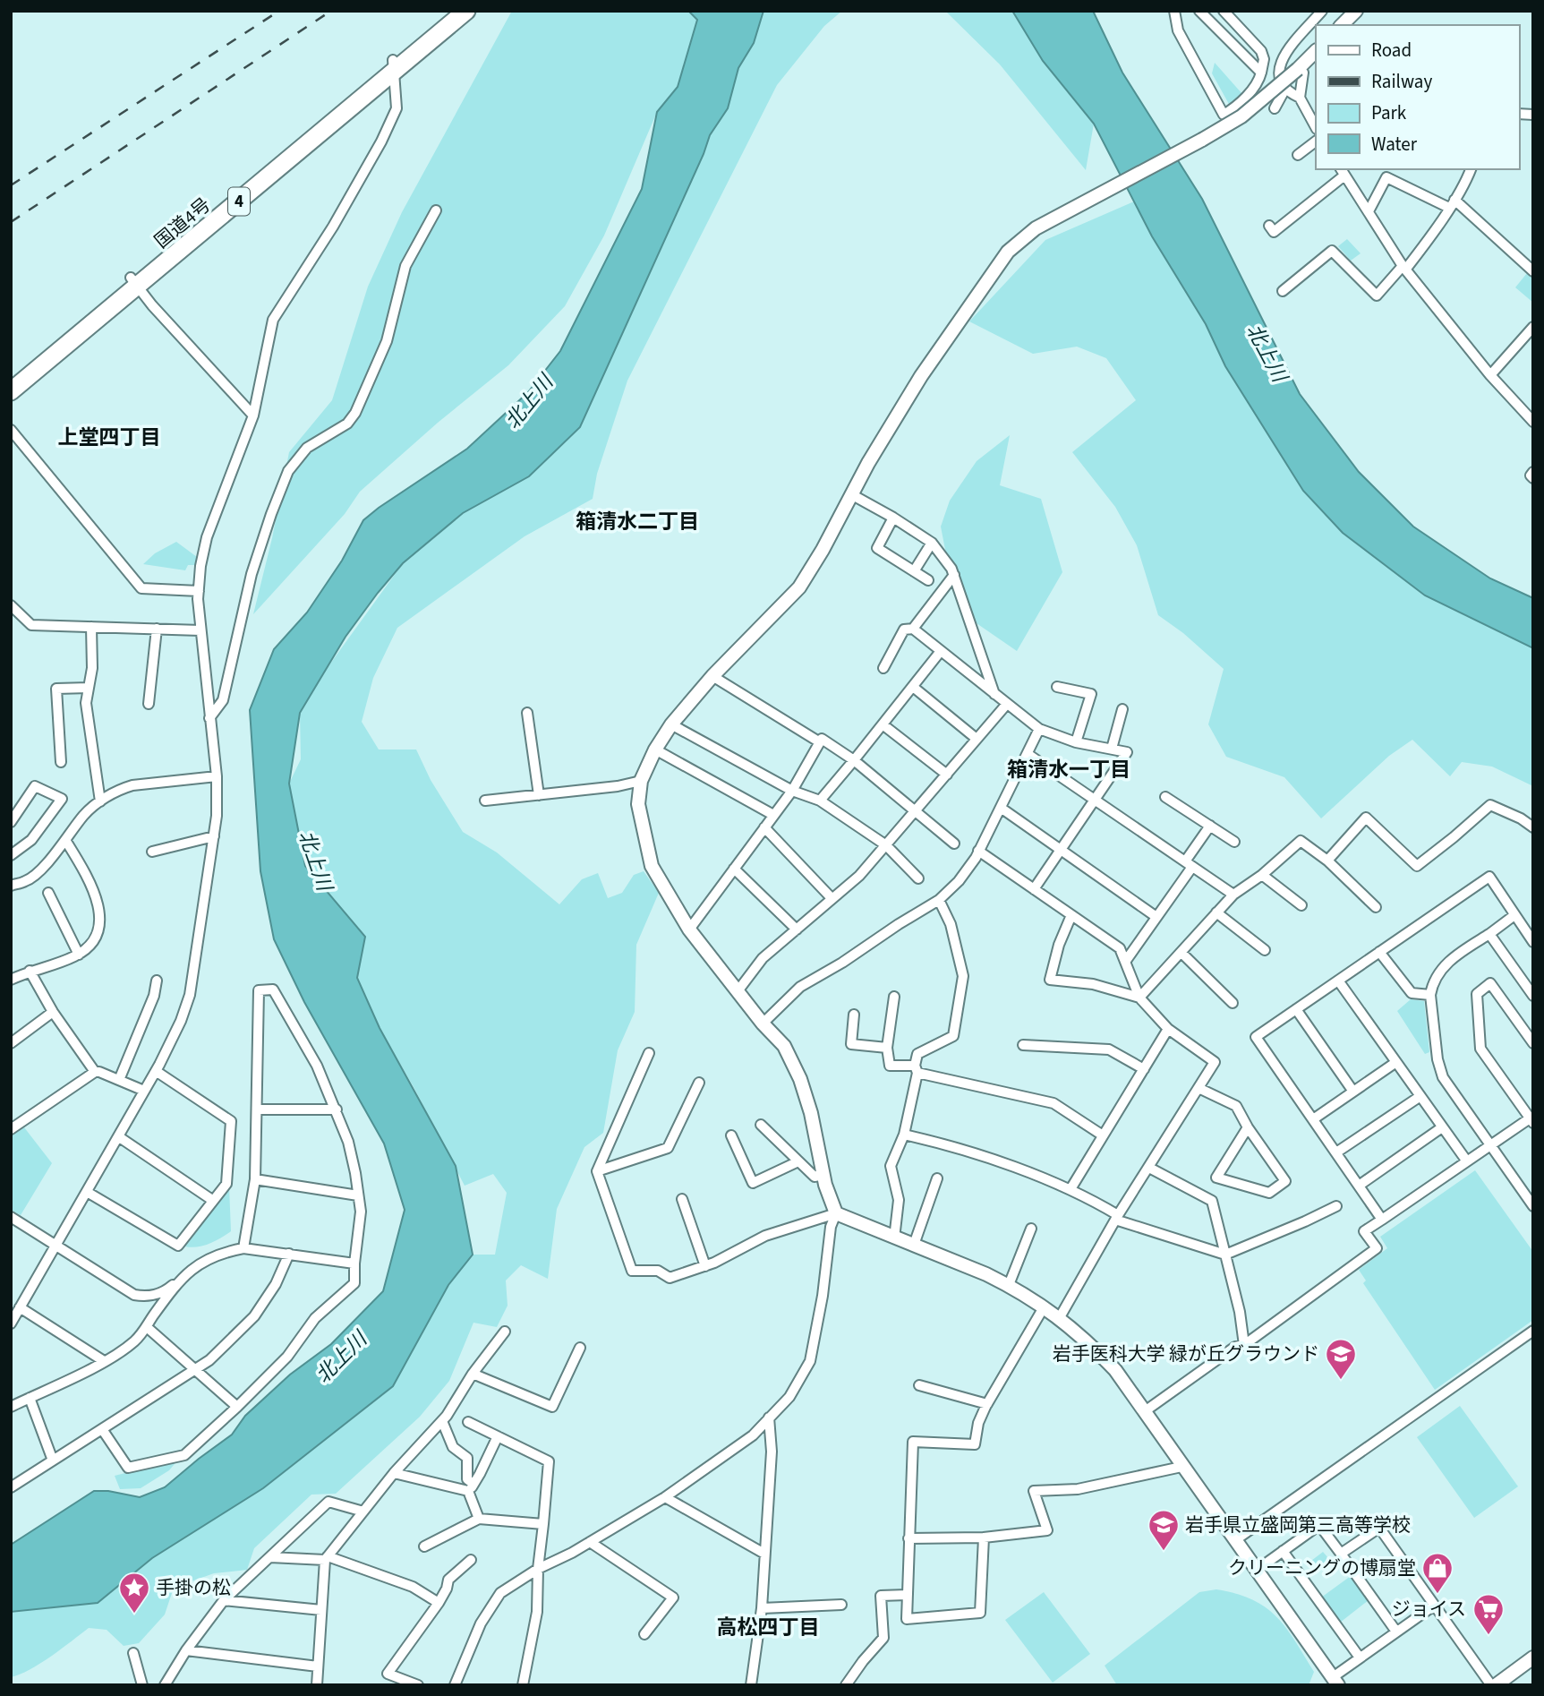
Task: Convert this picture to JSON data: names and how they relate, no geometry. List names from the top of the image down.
{
  "streets": {
    "highway": ["4", "国道4号"]
  },
  "districts": [
    "上堂四丁目",
    "箱清水二丁目",
    "箱清水一丁目",
    "高松四丁目"
  ],
  "water": ["北上川"],
  "places": {
    "school or university": ["岩手医科大学 緑が丘グラウンド", "岩手県立盛岡第三高等学校"],
    "shop": ["クリーニングの博扇堂"],
    "place": ["手掛の松"],
    "supermarket": ["ジョイス"]
  },
  "legend": [
    "Road",
    "Railway",
    "Park",
    "Water"
  ]
}
